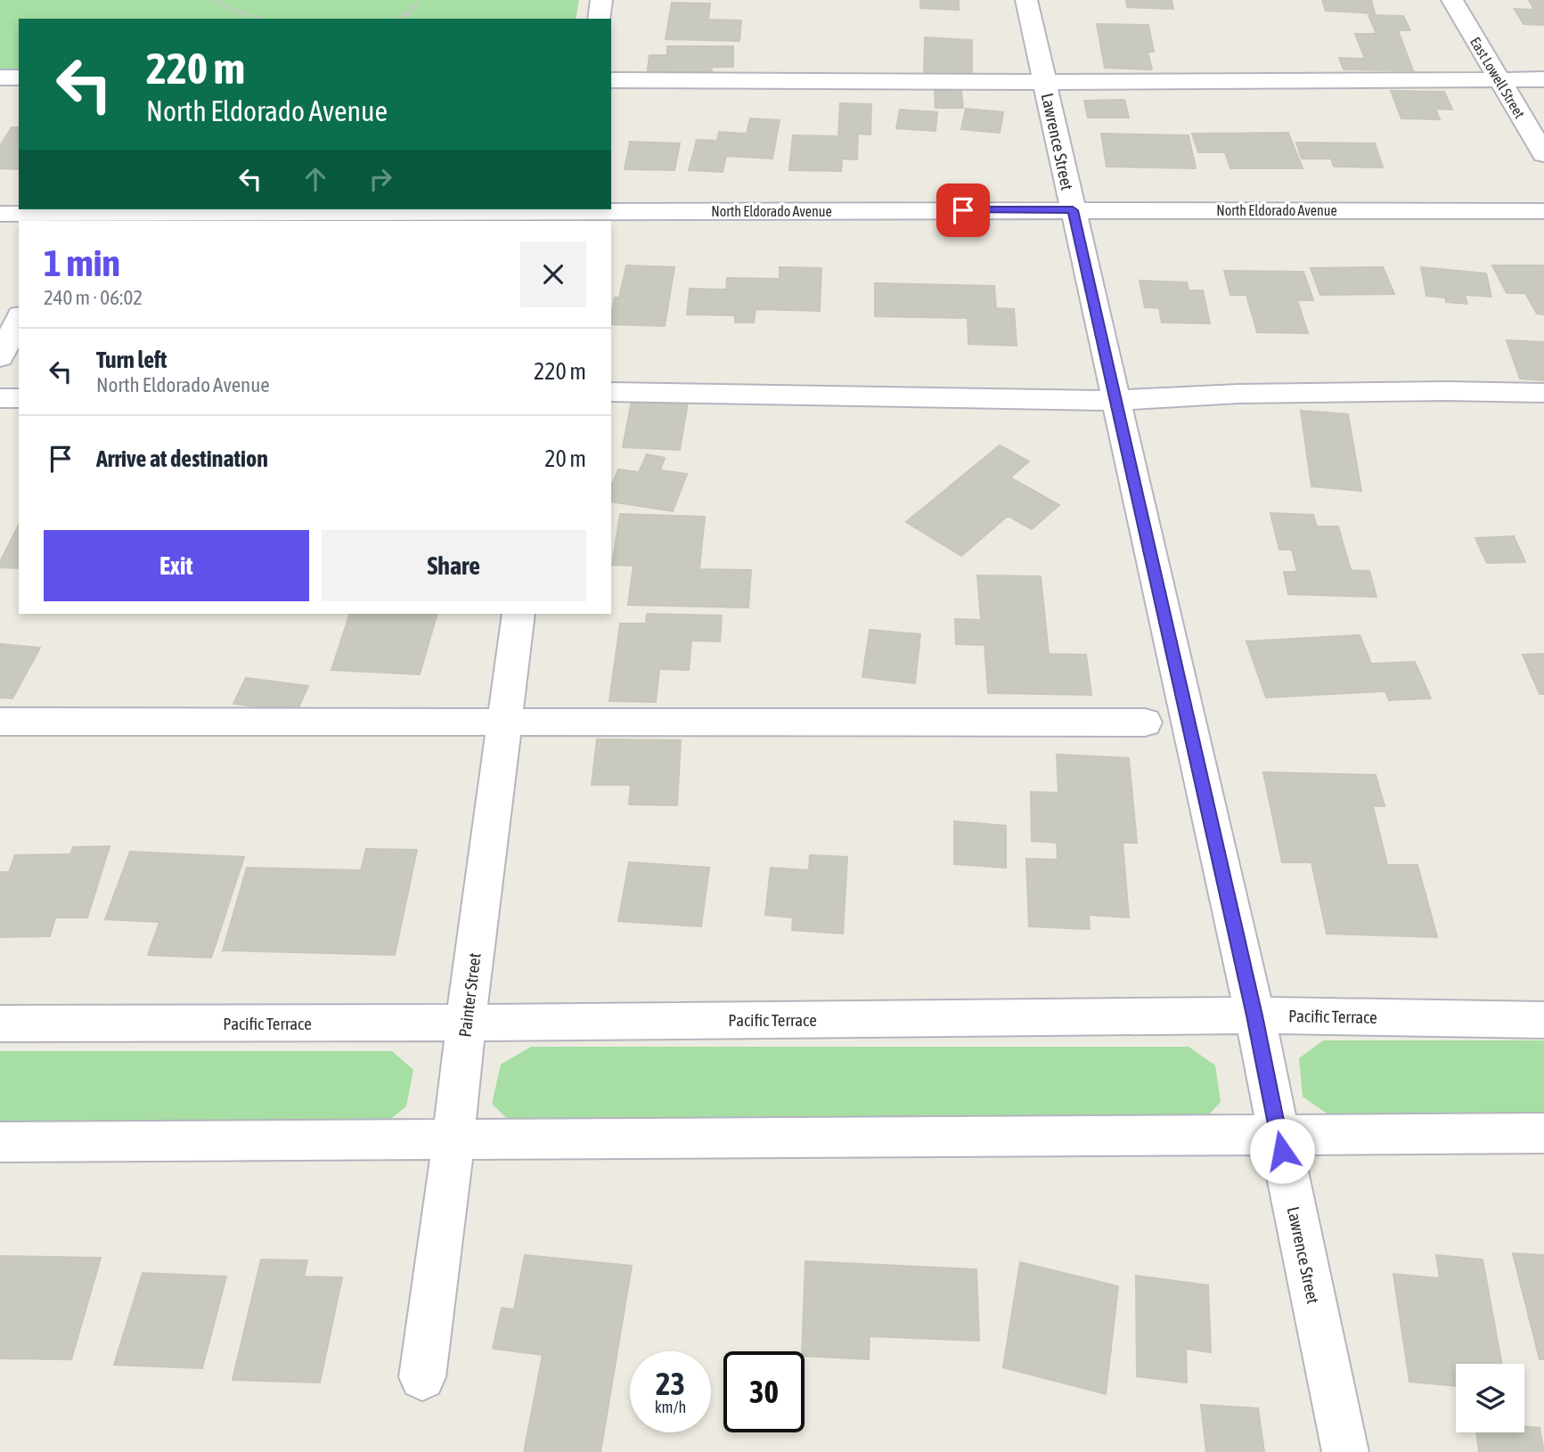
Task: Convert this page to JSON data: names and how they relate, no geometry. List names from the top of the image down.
{
  "streets": {
    "street": [
      "East Lowell Street",
      "Lawrence Street",
      "North Eldorado Avenue",
      "Painter Street",
      "Pacific Terrace"
    ]
  },
  "crossings": [
    ["Lawrence Street", "North Eldorado Avenue"],
    ["Lawrence Street", "Pacific Terrace"],
    ["Painter Street", "Pacific Terrace"]
  ],
  "page": {
    "turn": ["220 m", "North Eldorado Avenue"],
    "heading": ["1 min", "240 m · 06:02"],
    "list": [
      {
        "name": "Turn left",
        "note": "North Eldorado Avenue",
        "value": "220 m"
      },
      {
        "name": "Arrive at destination",
        "value": "20 m"
      }
    ],
    "buttons": ["Exit", "Share"],
    "speed": "23 km/h",
    "limit": "30"
  }
}
